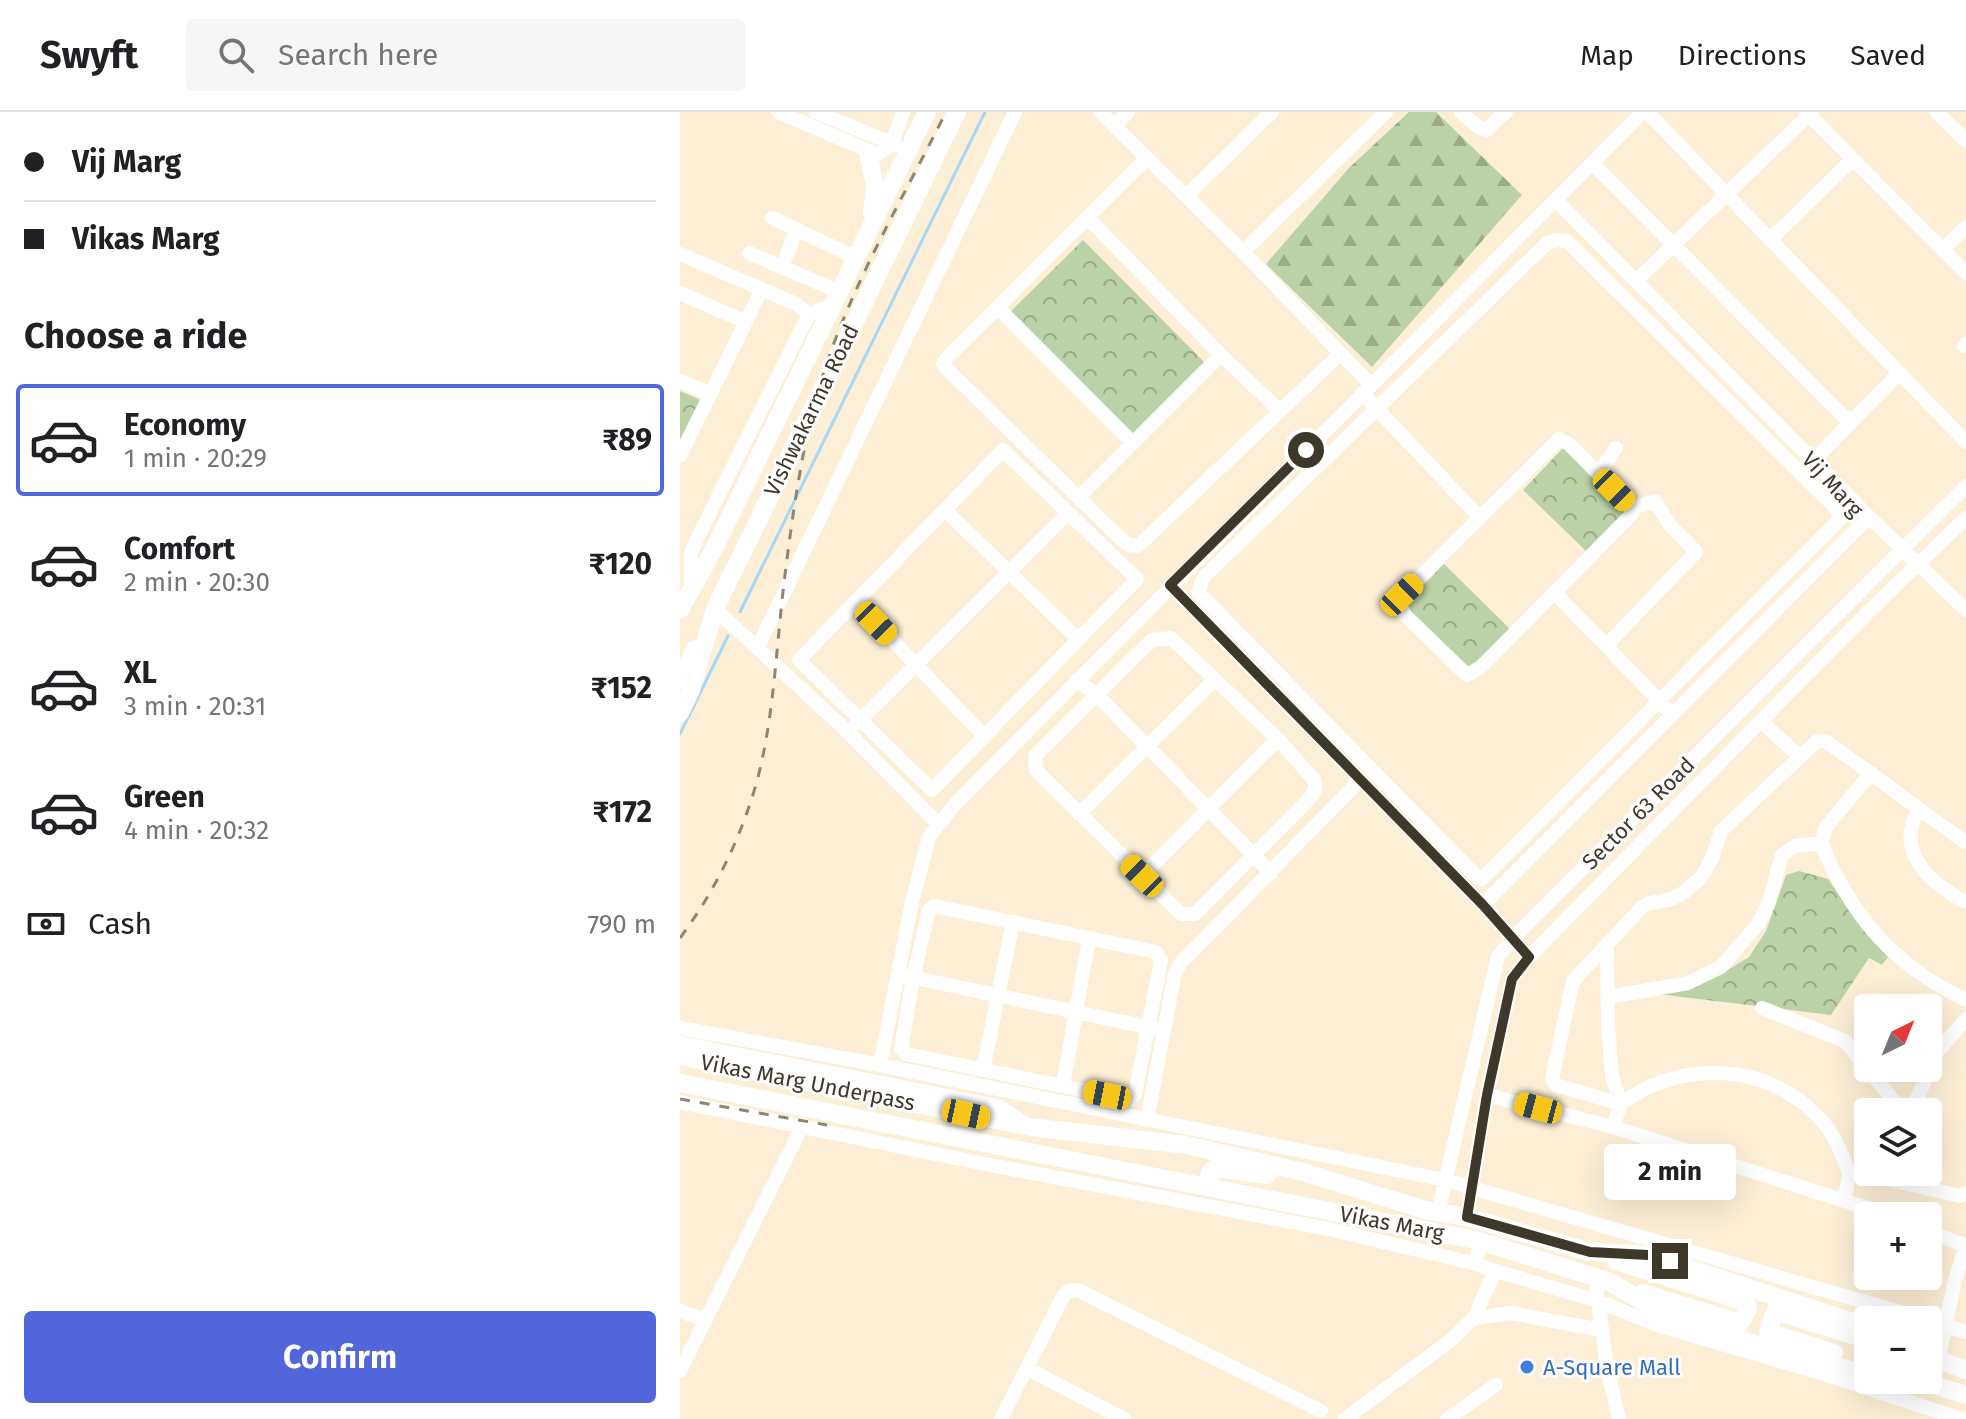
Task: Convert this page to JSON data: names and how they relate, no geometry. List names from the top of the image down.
{
  "streets": {
    "main road": ["Vishwakarma Road", "Vikas Marg Underpass", "Vikas Marg"],
    "street": ["Vij Marg", "Sector 63 Road"]
  },
  "crossings": [
    ["Sector 63 Road", "Vikas Marg"],
    ["Vikas Marg Underpass", "Vikas Marg"]
  ],
  "places": ["A-Square Mall"],
  "north": "top right",
  "page": {
    "header": "Swyft",
    "search": "Search here",
    "nav": ["Map", "Directions", "Saved"],
    "banner": ["Vij Marg", "Vikas Marg"],
    "heading": "Choose a ride",
    "list": [
      {
        "name": "Economy",
        "note": "1 min · 20:29",
        "value": "₹89"
      },
      {
        "name": "Comfort",
        "note": "2 min · 20:30",
        "value": "₹120"
      },
      {
        "name": "XL",
        "note": "3 min · 20:31",
        "value": "₹152"
      },
      {
        "name": "Green",
        "note": "4 min · 20:32",
        "value": "₹172"
      }
    ],
    "pay": ["Cash", "790 m"],
    "map_buttons": ["+", "−"],
    "bubble": "2 min",
    "buttons": "Confirm"
  }
}
